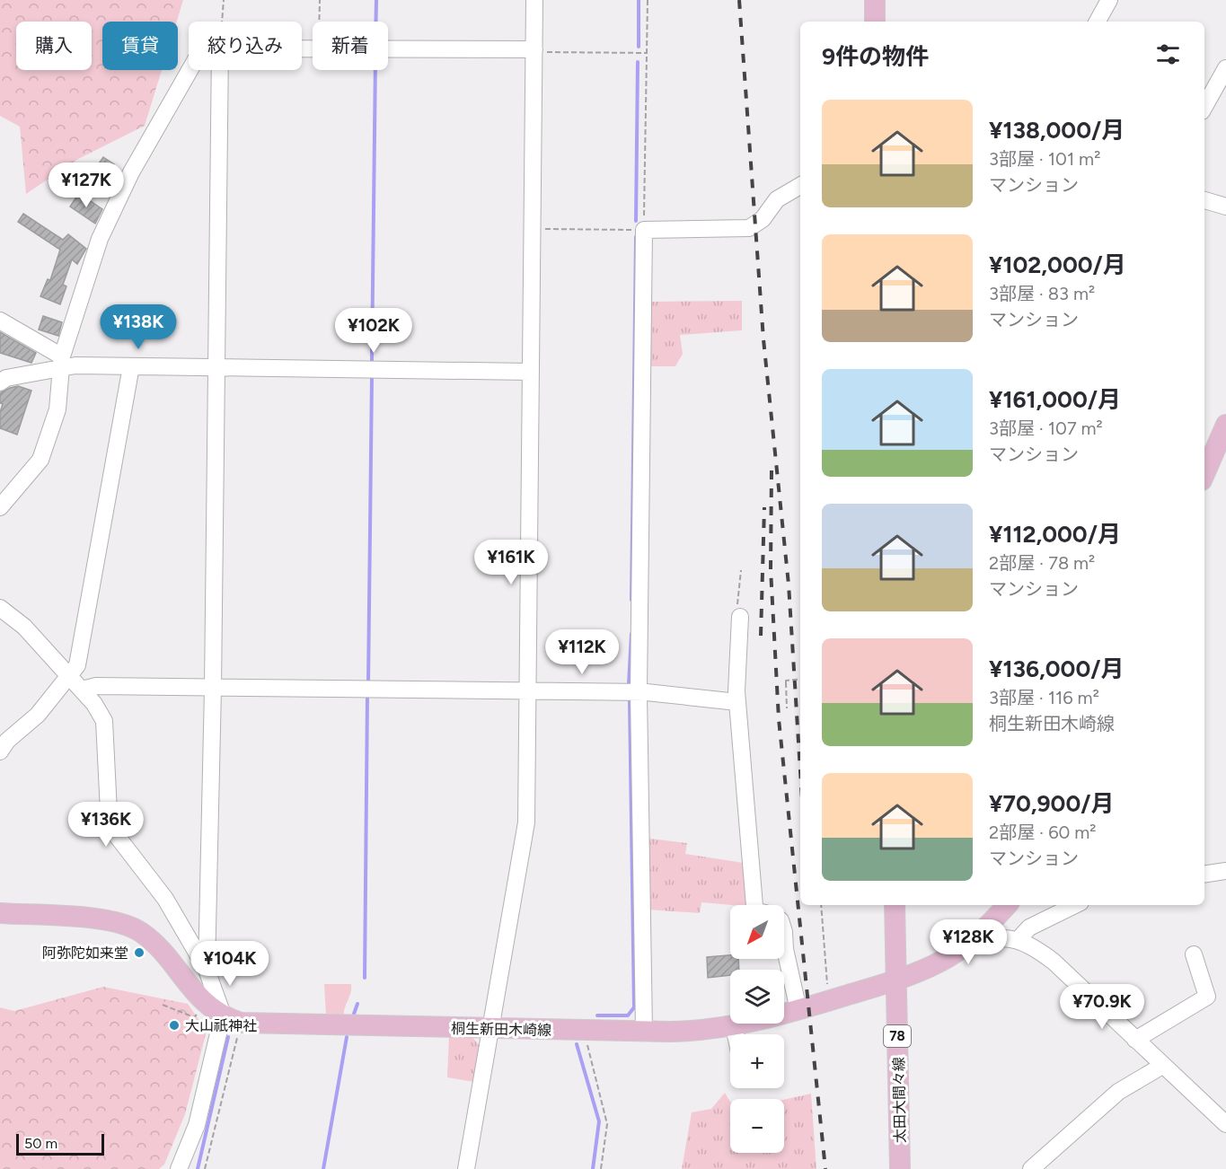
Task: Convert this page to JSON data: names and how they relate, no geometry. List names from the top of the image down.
{
  "streets": {
    "main road": ["桐生新田木崎線", "78", "太田大間々線"]
  },
  "crossings": [
    ["桐生新田木崎線", "太田大間々線"]
  ],
  "places": ["阿弥陀如来堂", "大山祇神社"],
  "scale_bar": "50 m",
  "north": "bottom left",
  "page": {
    "chip": [
      "購入",
      "賃貸",
      "絞り込み",
      "新着"
    ],
    "heading": "9件の物件",
    "list": [
      {
        "name": "¥138,000/月",
        "note": "3部屋 · 101 m² · マンション"
      },
      {
        "name": "¥102,000/月",
        "note": "3部屋 · 83 m² · マンション"
      },
      {
        "name": "¥161,000/月",
        "note": "3部屋 · 107 m² · マンション"
      },
      {
        "name": "¥112,000/月",
        "note": "2部屋 · 78 m² · マンション"
      },
      {
        "name": "¥136,000/月",
        "note": "3部屋 · 116 m² · 桐生新田木崎線"
      },
      {
        "name": "¥70,900/月",
        "note": "2部屋 · 60 m² · マンション"
      }
    ],
    "price": [
      "¥127K",
      "¥138K",
      "¥102K",
      "¥161K",
      "¥112K",
      "¥136K",
      "¥128K",
      "¥104K",
      "¥70.9K"
    ],
    "map_buttons": ["+", "−"],
    "scale": "50 m"
  }
}
